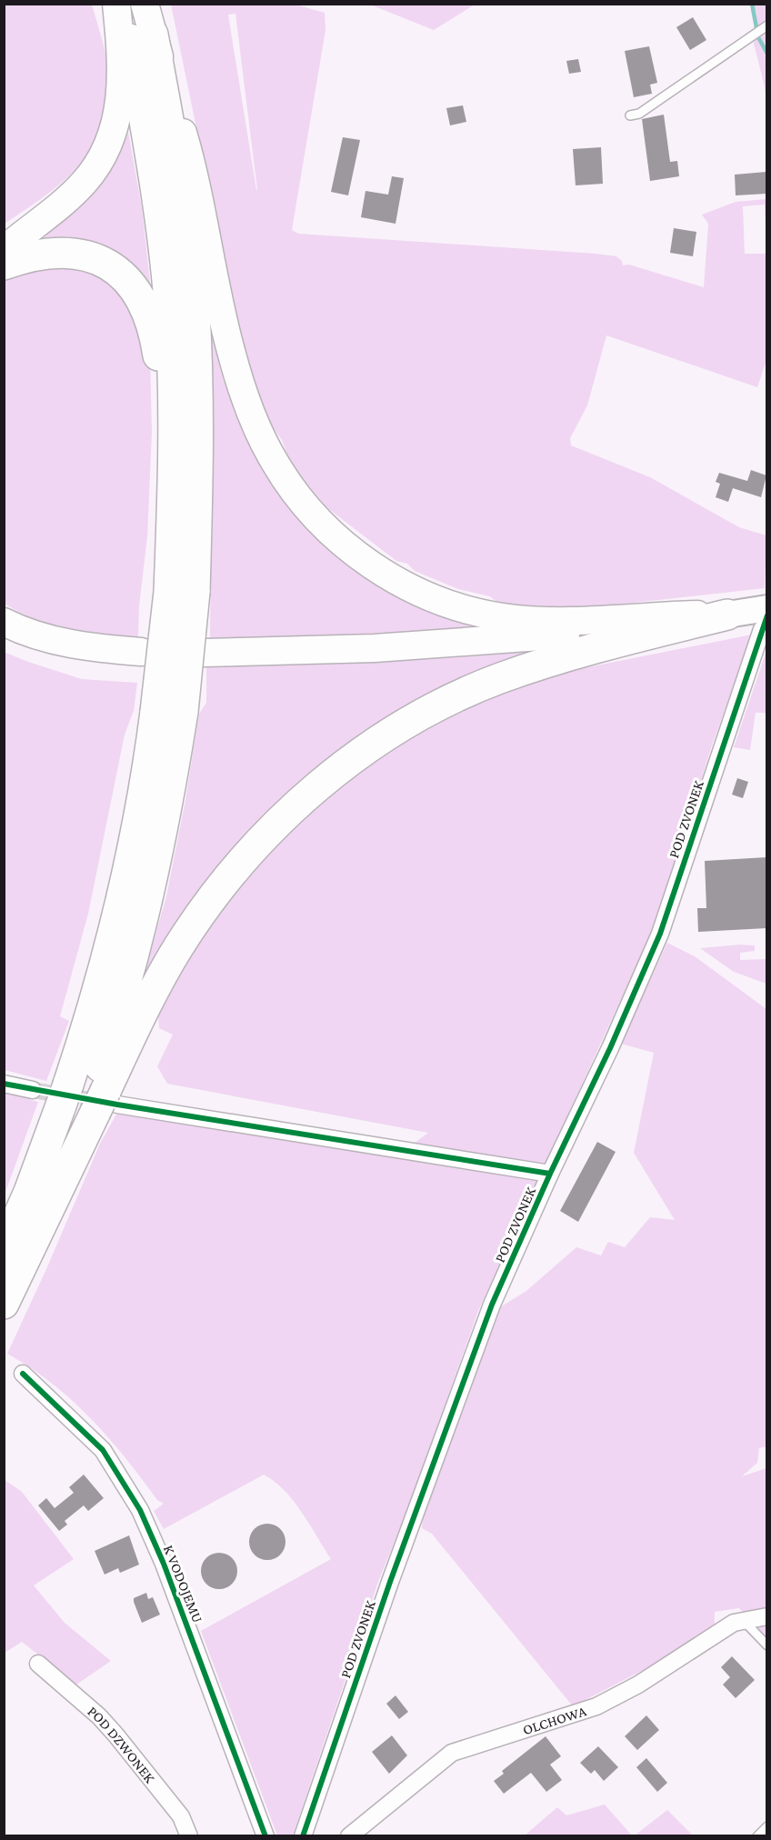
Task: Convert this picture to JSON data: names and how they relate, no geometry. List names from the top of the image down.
{
  "streets": {
    "street": [
      "POD ZVONEK",
      "K VODOJEMU",
      "OLCHOWA",
      "POD DZWONEK"
    ]
  }
}
